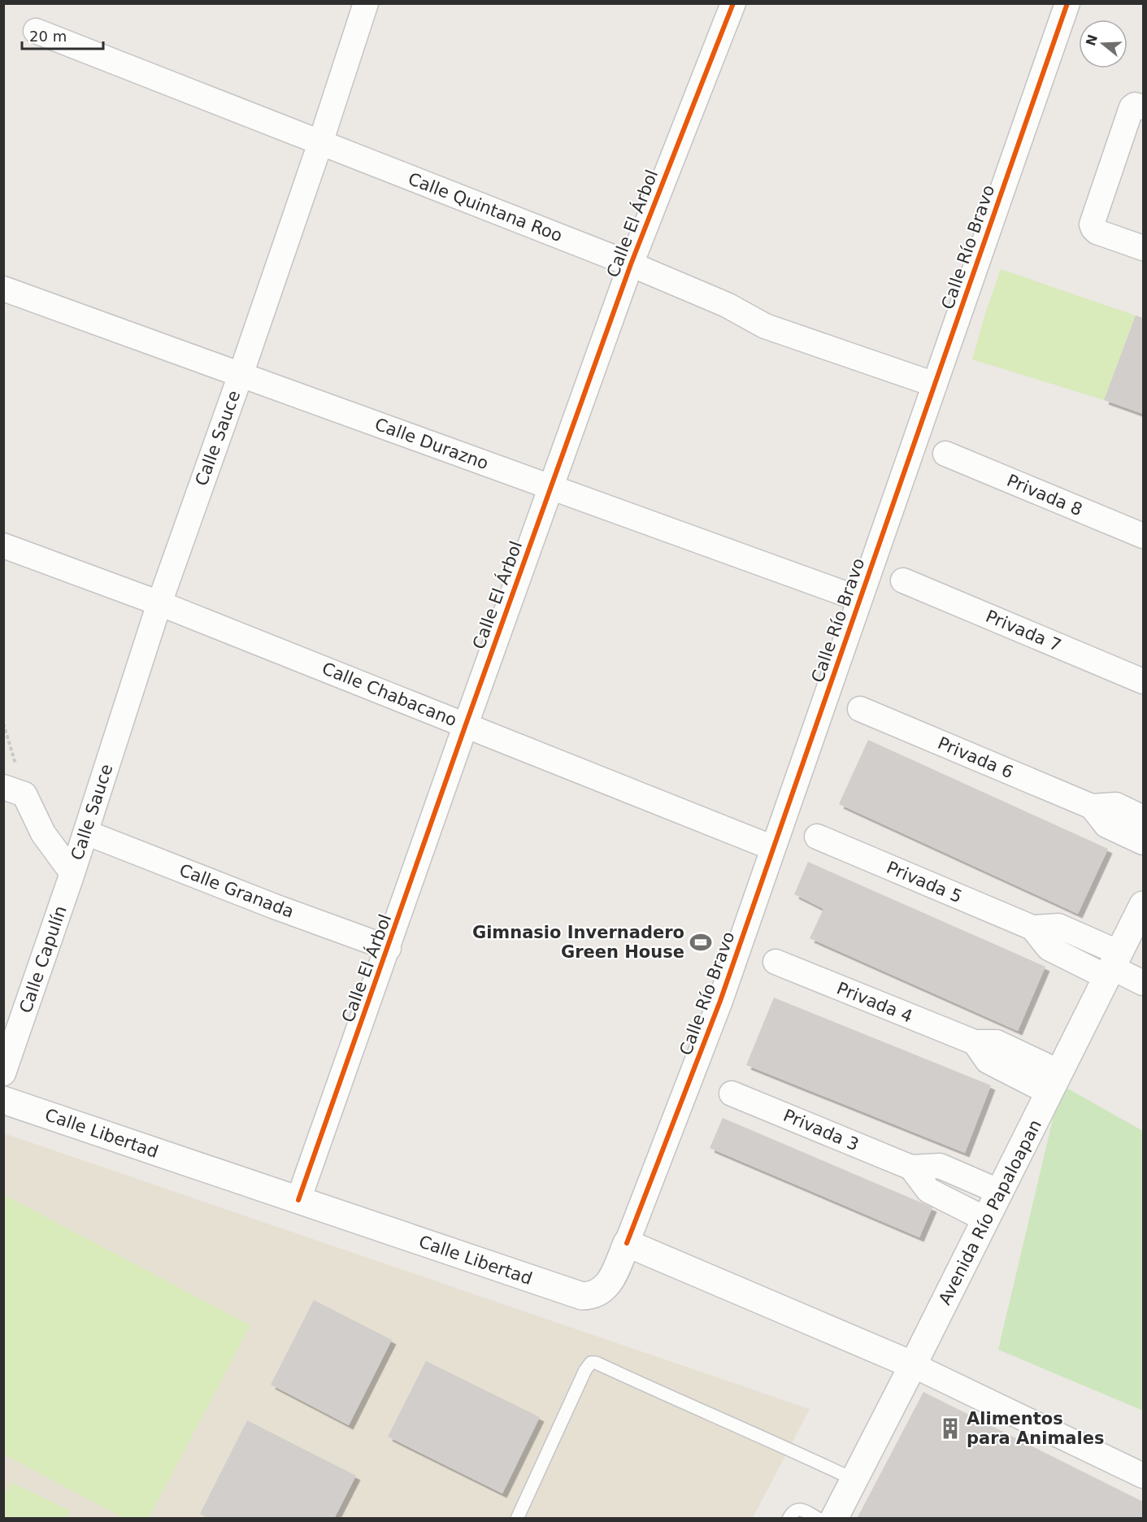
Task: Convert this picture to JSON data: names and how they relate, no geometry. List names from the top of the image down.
{
  "streets": {
    "main road": ["Calle Libertad", "Avenida Río Papaloapan"],
    "street": [
      "Calle Quintana Roo",
      "Calle El Árbol",
      "Calle Río Bravo",
      "Calle Sauce",
      "Calle Durazno",
      "Privada 8",
      "Privada 7",
      "Calle Chabacano",
      "Privada 6",
      "Privada 5",
      "Calle Granada",
      "Calle Capulín",
      "Privada 4",
      "Privada 3"
    ]
  },
  "crossings": [
    ["Calle Quintana Roo", "Calle El Árbol"],
    ["Calle Quintana Roo", "Calle Río Bravo"],
    ["Calle Quintana Roo", "Calle Sauce"],
    ["Calle El Árbol", "Calle Durazno"],
    ["Calle El Árbol", "Calle Chabacano"],
    ["Calle El Árbol", "Calle Granada"],
    ["Calle El Árbol", "Calle Libertad"],
    ["Calle Río Bravo", "Calle Durazno"],
    ["Calle Río Bravo", "Calle Chabacano"],
    ["Calle Río Bravo", "Calle Libertad"],
    ["Calle Sauce", "Calle Durazno"],
    ["Calle Sauce", "Calle Chabacano"],
    ["Calle Sauce", "Calle Granada"],
    ["Calle Sauce", "Calle Capulín"],
    ["Privada 5", "Avenida Río Papaloapan"],
    ["Privada 4", "Avenida Río Papaloapan"],
    ["Privada 3", "Avenida Río Papaloapan"]
  ],
  "places": {
    "sports": ["Gimnasio Invernadero Green House"],
    "building": ["Alimentos para Animales"]
  },
  "scale_bar": "20 m",
  "north": "left"
}
